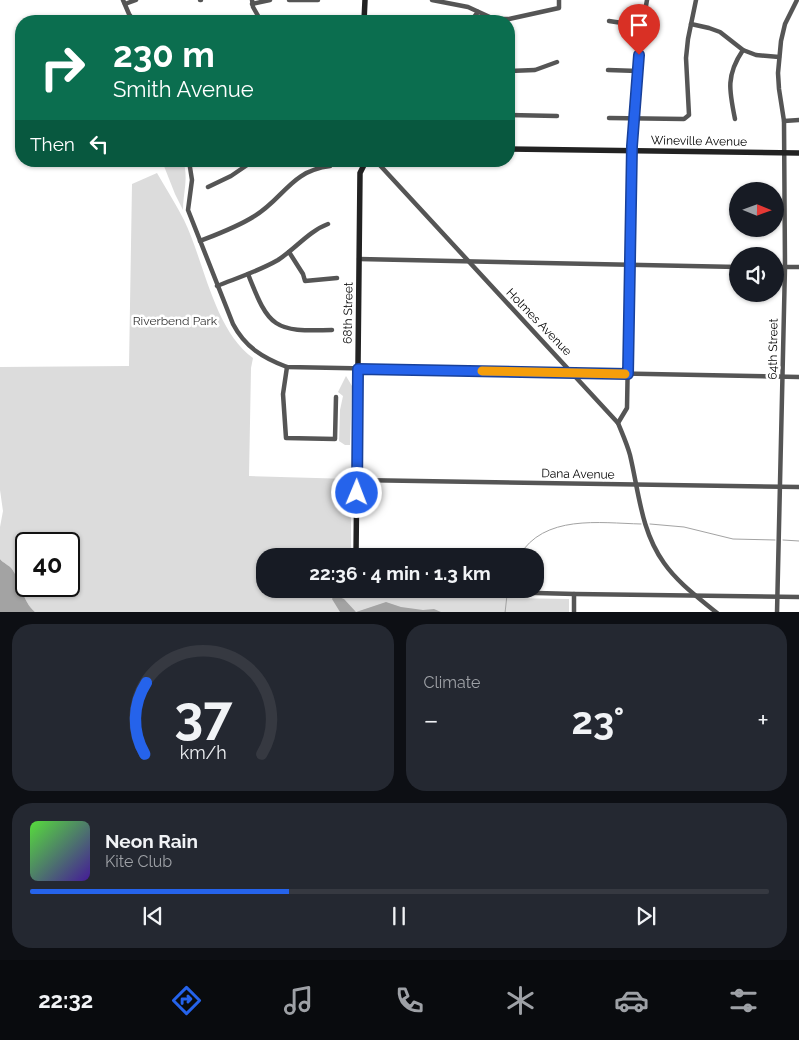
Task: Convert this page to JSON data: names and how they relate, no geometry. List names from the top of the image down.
{
  "streets": {
    "street": [
      "Wineville Avenue",
      "68th Street",
      "Holmes Avenue",
      "64th Street",
      "Dana Avenue"
    ]
  },
  "crossings": [
    ["Wineville Avenue", "64th Street"],
    ["68th Street", "Dana Avenue"],
    ["Holmes Avenue", "Dana Avenue"],
    ["64th Street", "Dana Avenue"]
  ],
  "parks": ["Riverbend Park"],
  "north": "right",
  "page": {
    "turn": ["230 m", "Smith Avenue"],
    "then": "Then",
    "limit": "40",
    "trip": "22:36 · 4 min · 1.3 km",
    "tile": "Climate",
    "heat": ["−", "23°", "+"],
    "song": ["Neon Rain", "Kite Club"],
    "tabs": "22:32",
    "gauge": ["37", "km/h"]
  }
}
